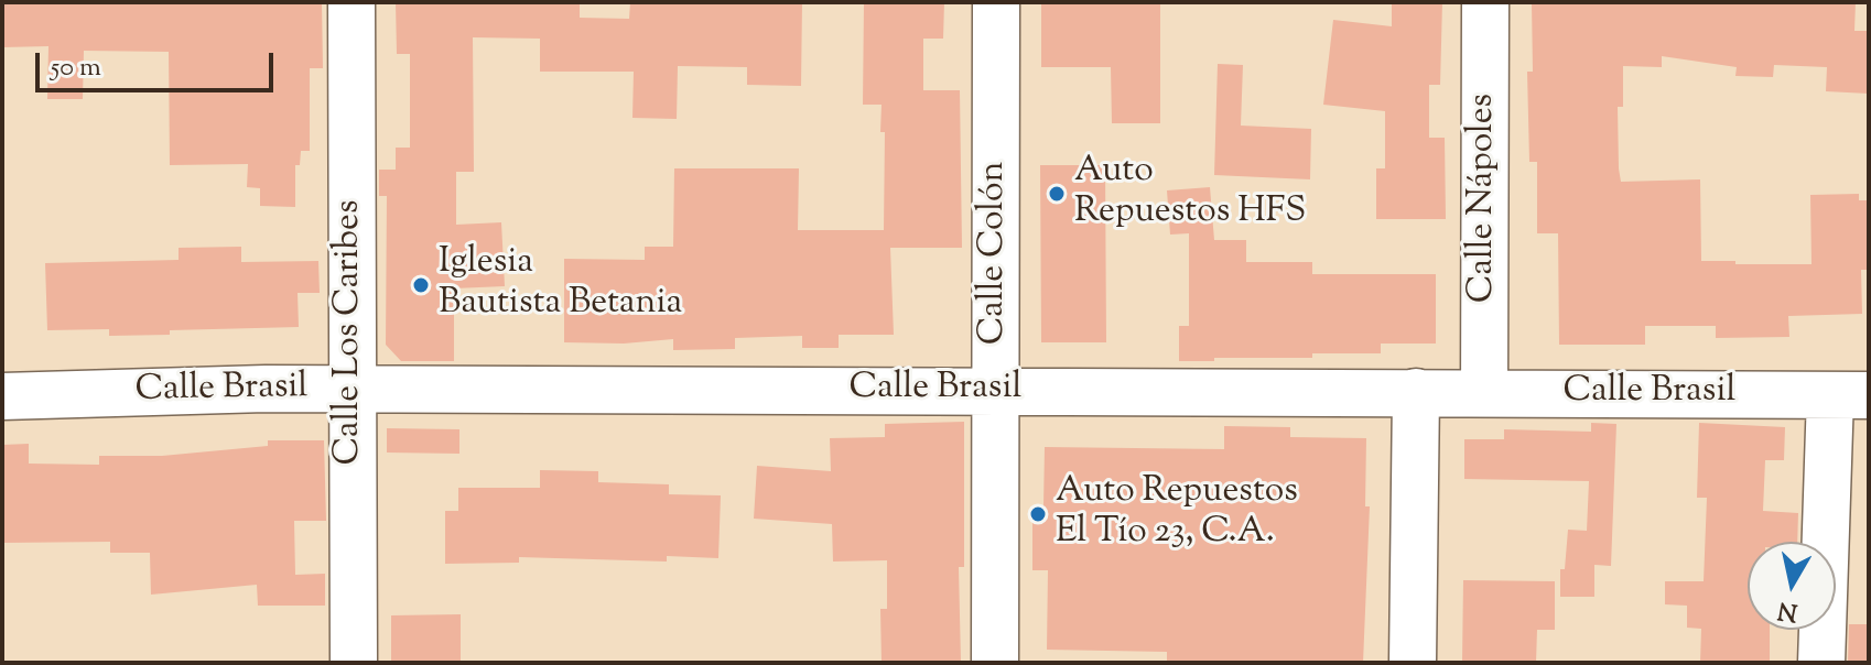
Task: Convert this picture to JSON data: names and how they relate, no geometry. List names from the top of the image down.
{
  "streets": {
    "street": [
      "Calle Nápoles",
      "Calle Colón",
      "Calle Los Caribes",
      "Calle Brasil"
    ]
  },
  "crossings": [
    ["Calle Nápoles", "Calle Brasil"],
    ["Calle Colón", "Calle Brasil"],
    ["Calle Los Caribes", "Calle Brasil"]
  ],
  "places": ["Auto Repuestos HFS", "Iglesia Bautista Betania", "Auto Repuestos El Tío 23, C.A."],
  "scale_bar": "50 m",
  "north": "bottom"
}
